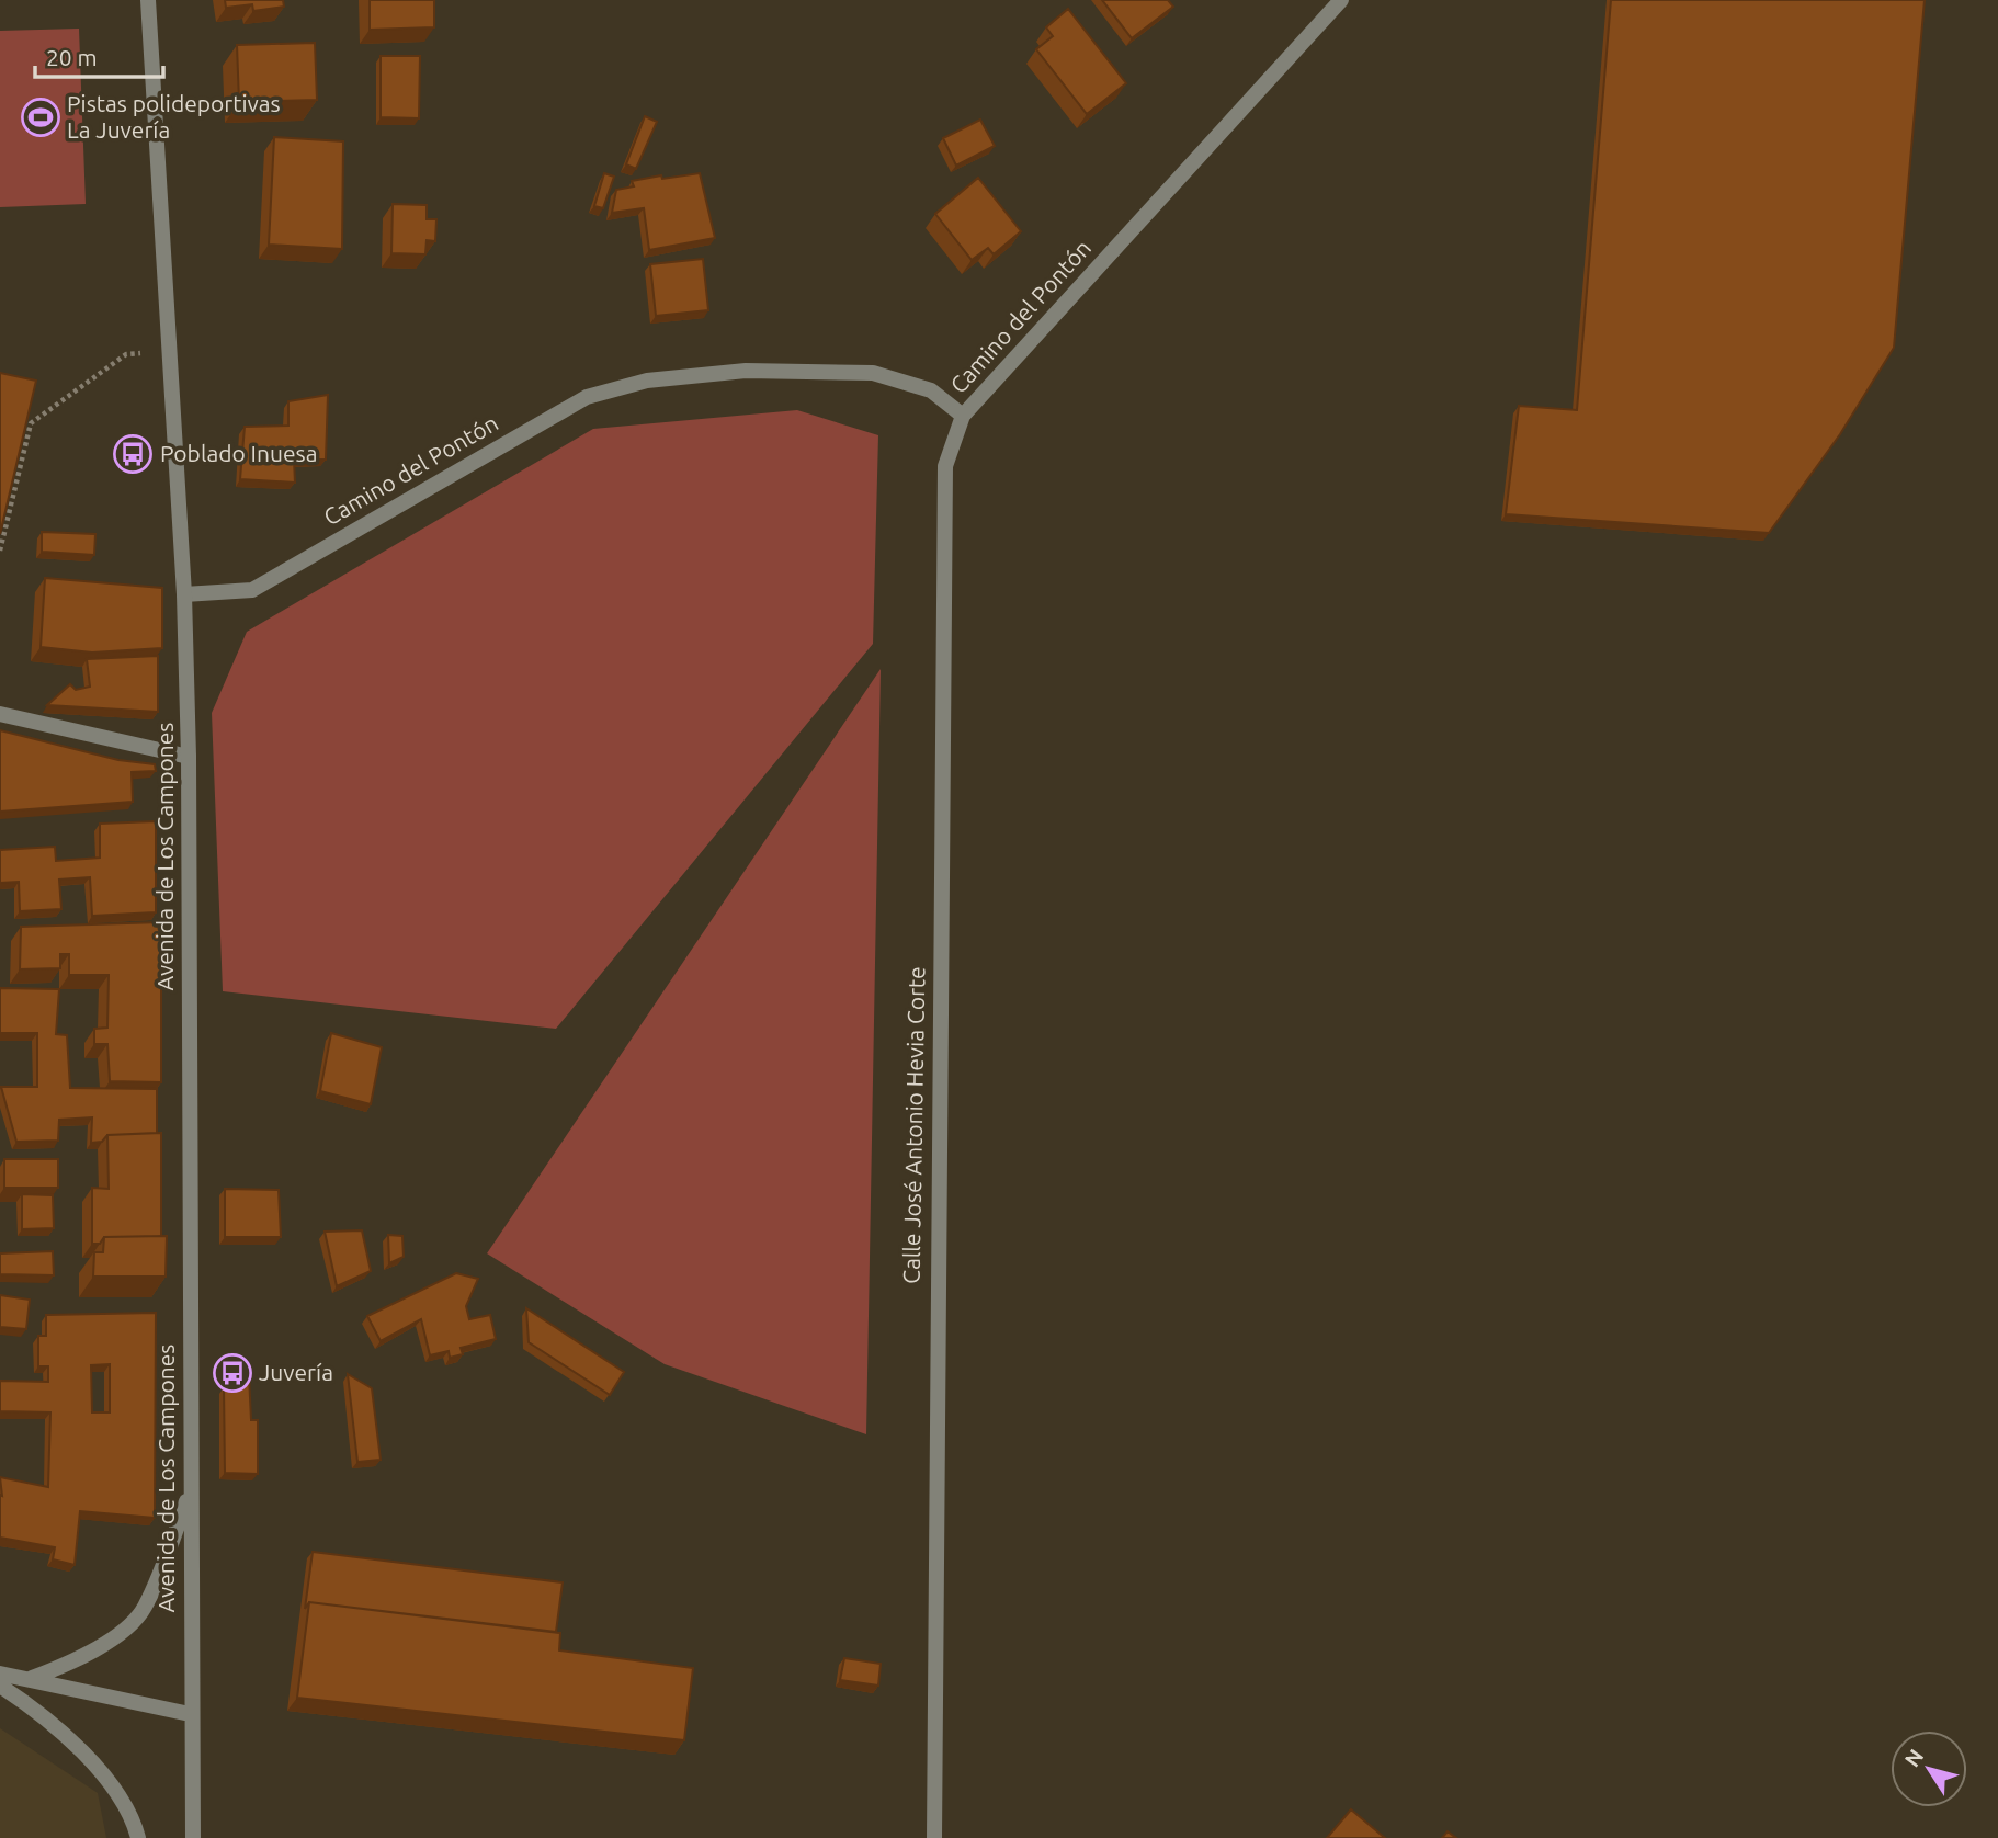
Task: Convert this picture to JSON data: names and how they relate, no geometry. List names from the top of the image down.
{
  "streets": {
    "street": ["Camino del Pontón", "Avenida de Los Campones", "Calle José Antonio Hevia Corte"]
  },
  "crossings": [
    ["Camino del Pontón", "Avenida de Los Campones"],
    ["Camino del Pontón", "Calle José Antonio Hevia Corte"]
  ],
  "places": {
    "sports": ["Pistas polideportivas La Juvería"],
    "bus stop": ["Poblado Inuesa", "Juvería"]
  },
  "scale_bar": "20 m",
  "north": "top left"
}
